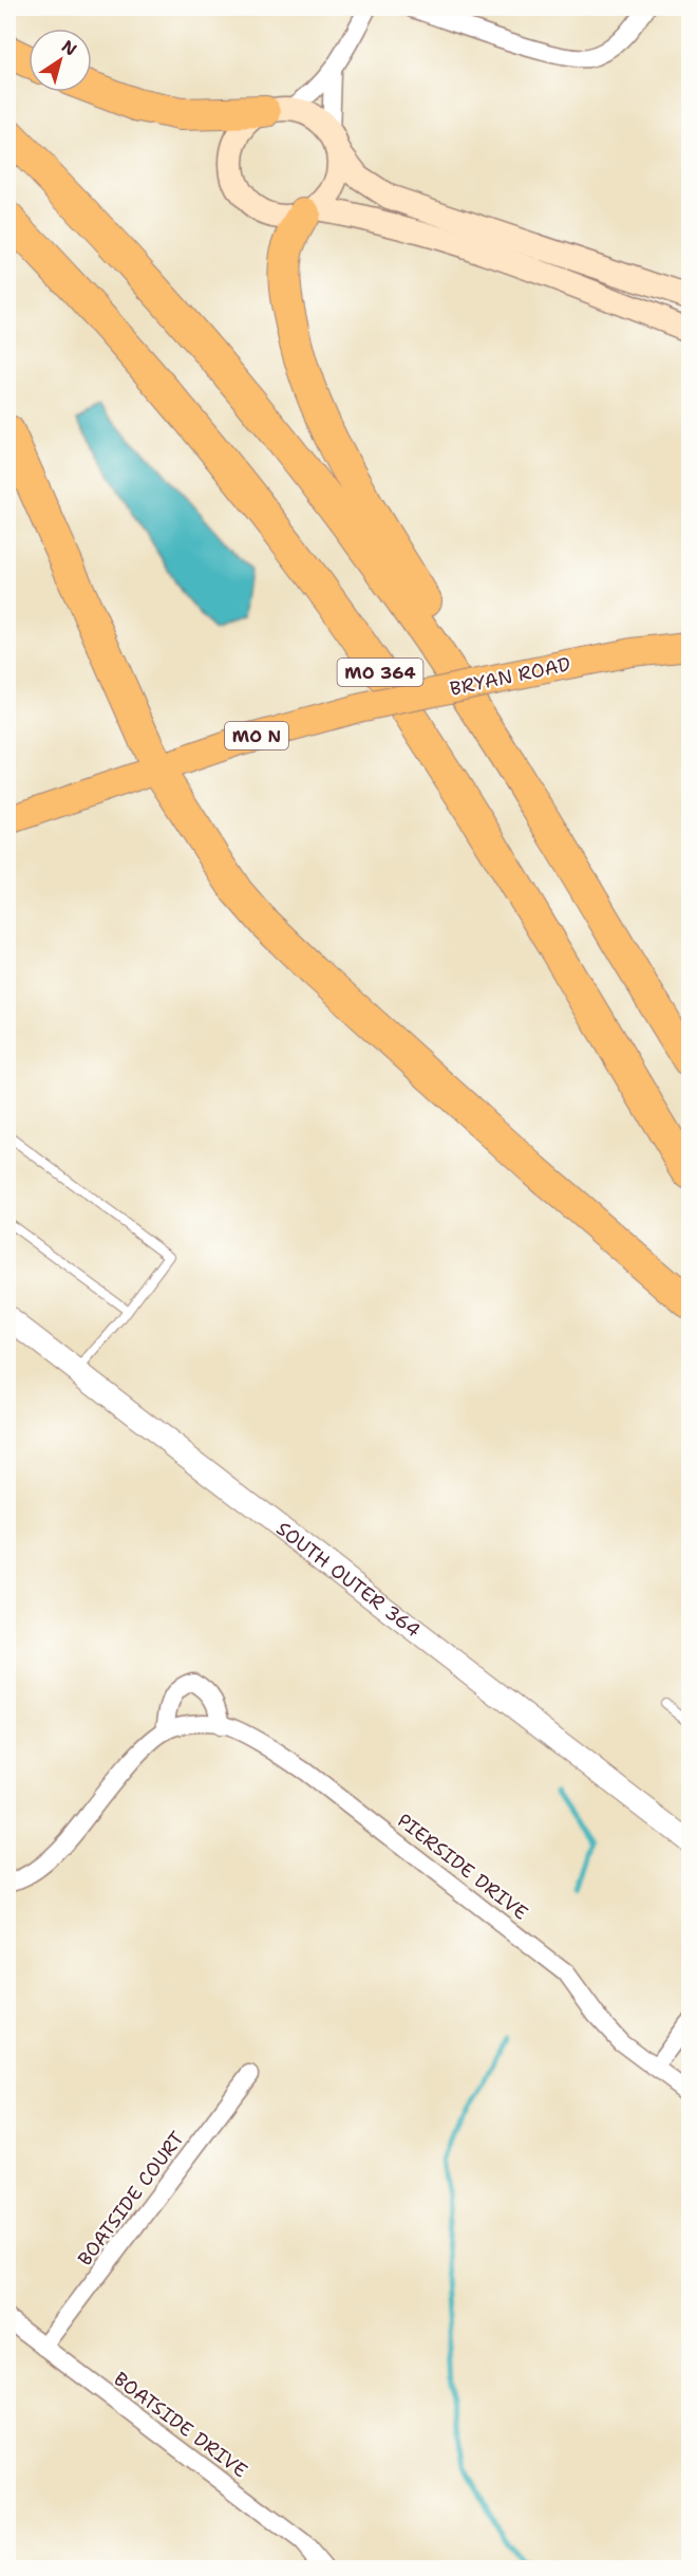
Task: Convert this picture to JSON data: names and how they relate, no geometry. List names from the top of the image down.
{
  "streets": {
    "highway": ["MO 364"],
    "main road": ["BRYAN ROAD", "MO N"],
    "street": [
      "SOUTH OUTER 364",
      "PIERSIDE DRIVE",
      "BOATSIDE COURT",
      "BOATSIDE DRIVE"
    ]
  },
  "crossings": [
    ["BOATSIDE COURT", "BOATSIDE DRIVE"]
  ],
  "north": "top right"
}
